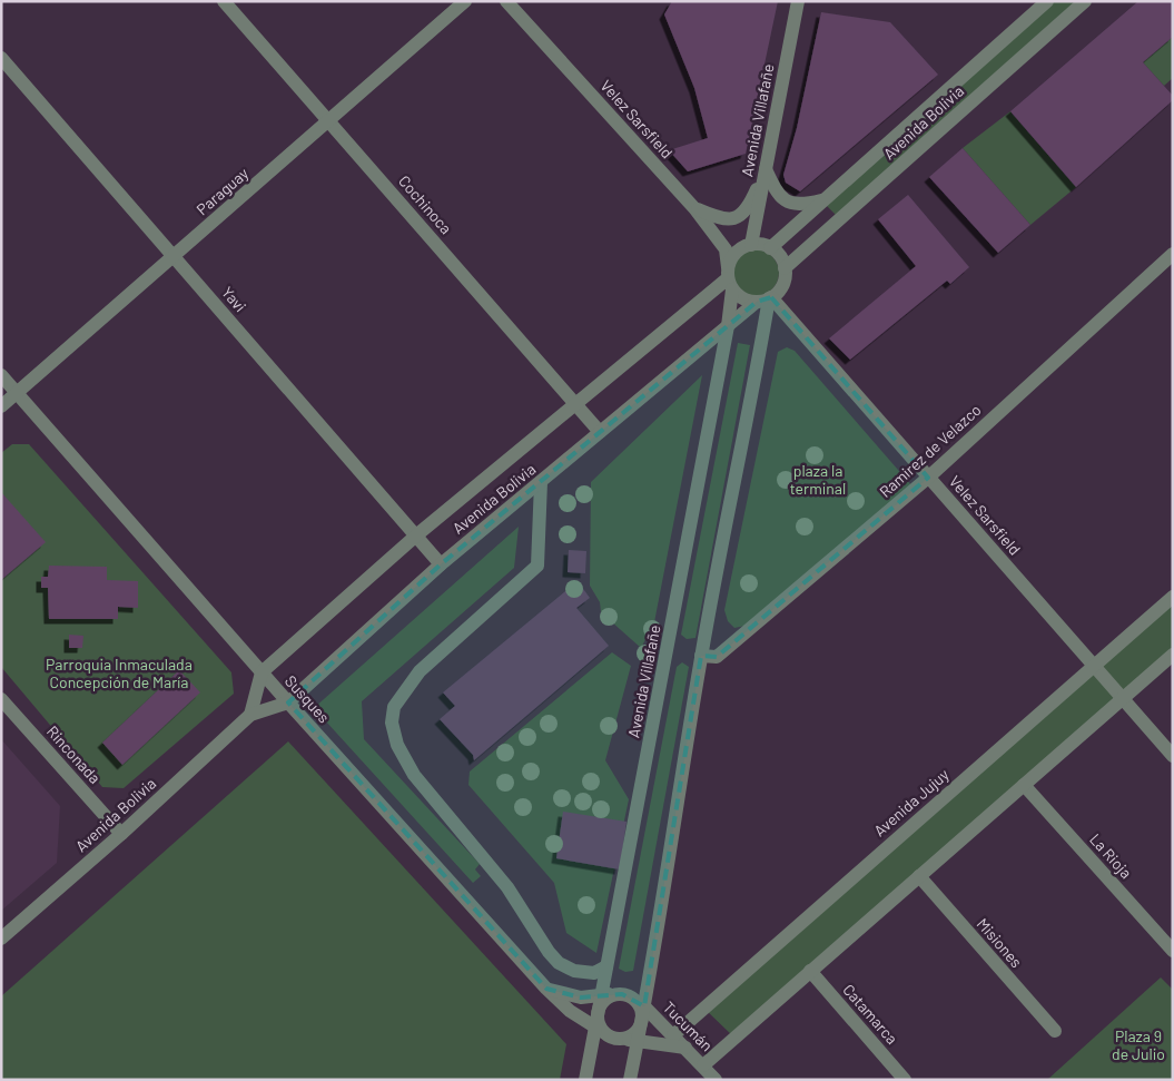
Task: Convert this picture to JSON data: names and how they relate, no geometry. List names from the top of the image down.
{
  "streets": {
    "street": [
      "Velez Sarsfield",
      "Avenida Villafañe",
      "Avenida Bolivia",
      "Paraguay",
      "Cochinoca",
      "Yavi",
      "Ramirez de Velazco",
      "Susques",
      "Rinconada",
      "Avenida Jujuy",
      "La Rioja",
      "Misiones",
      "Catamarca",
      "Tucumán"
    ]
  },
  "crossings": [
    ["Velez Sarsfield", "Avenida Villafañe"],
    ["Velez Sarsfield", "Avenida Bolivia"],
    ["Velez Sarsfield", "Ramirez de Velazco"],
    ["Velez Sarsfield", "Avenida Jujuy"],
    ["Avenida Villafañe", "Avenida Bolivia"],
    ["Avenida Villafañe", "Susques"],
    ["Avenida Villafañe", "Tucumán"],
    ["Avenida Bolivia", "Cochinoca"],
    ["Avenida Bolivia", "Yavi"],
    ["Avenida Bolivia", "Susques"],
    ["Avenida Bolivia", "Rinconada"],
    ["Paraguay", "Cochinoca"],
    ["Paraguay", "Yavi"],
    ["Paraguay", "Susques"],
    ["Susques", "Tucumán"],
    ["Avenida Jujuy", "Tucumán"]
  ],
  "parks": ["plaza la terminal", "Parroquia Inmaculada Concepción de María", "Plaza 9 de Julio"]
}
